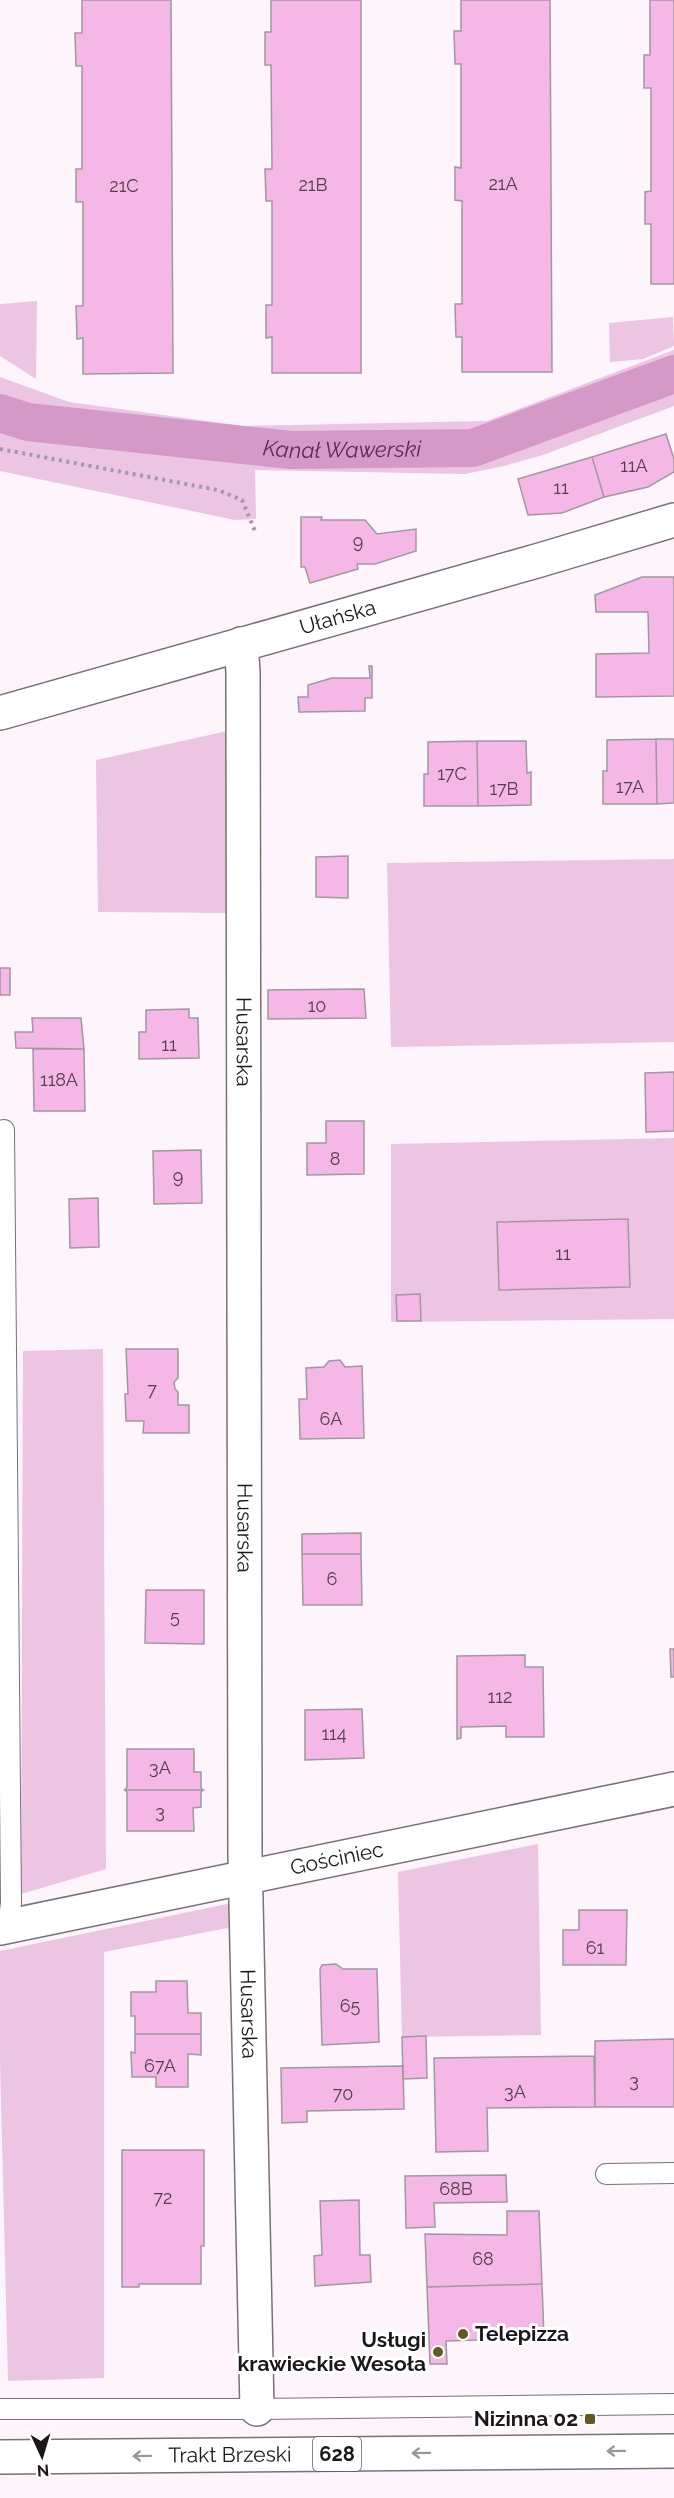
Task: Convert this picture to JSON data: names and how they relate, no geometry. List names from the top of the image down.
{
  "streets": {
    "street": [
      "Ułańska",
      "Husarska",
      "Gościniec",
      "628",
      "Trakt Brzeski"
    ]
  },
  "crossings": [
    ["Ułańska", "Husarska"],
    ["Husarska", "Gościniec"]
  ],
  "one_way": ["Trakt Brzeski"],
  "water": ["Kanał Wawerski"],
  "places": {
    "other": ["Telepizza", "Usługi krawieckie Wesoła"],
    "transit": ["Nizinna 02"]
  },
  "house_numbers": [
    "21A",
    "21B",
    "21C",
    "11A",
    "11",
    "9",
    "17C",
    "17A",
    "17B",
    "10",
    "11",
    "118A",
    "8",
    "9",
    "11",
    "7",
    "6A",
    "6",
    "5",
    "112",
    "114",
    "3A",
    "3",
    "61",
    "65",
    "67A",
    "3",
    "3A",
    "70",
    "68B",
    "72",
    "68"
  ],
  "north": "bottom"
}
